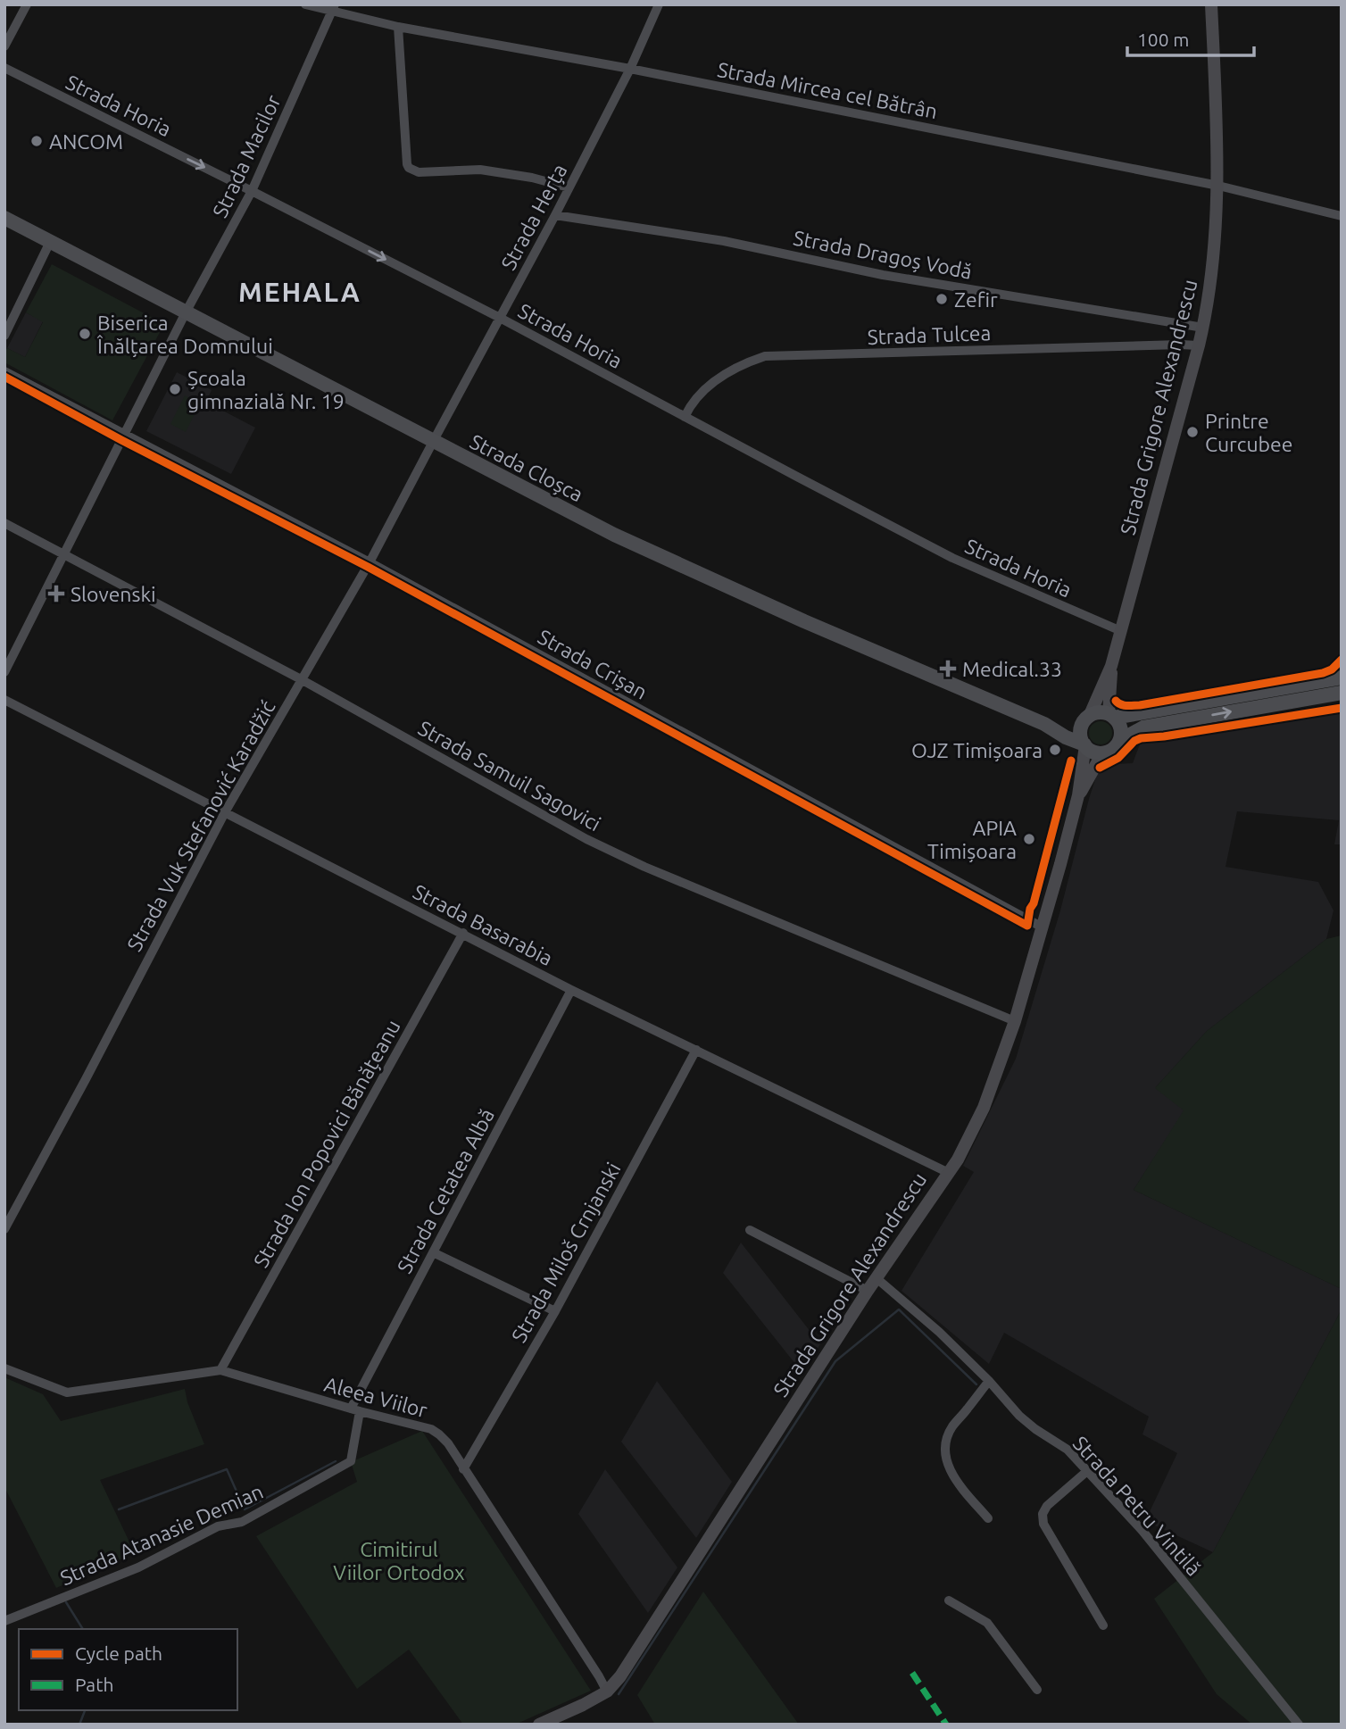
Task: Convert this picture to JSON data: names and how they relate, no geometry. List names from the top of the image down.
{
  "streets": {
    "main road": ["Strada Cloșca"],
    "street": [
      "Strada Mircea cel Bătrân",
      "Strada Horia",
      "Strada Macilor",
      "Strada Herța",
      "Strada Dragoș Vodă",
      "Strada Tulcea",
      "Strada Grigore Alexandrescu",
      "Strada Crișan",
      "Strada Samuil Sagovici",
      "Strada Vuk Stefanović Karadžić",
      "Strada Basarabia",
      "Strada Ion Popovici Bănățeanu",
      "Strada Cetatea Albă",
      "Strada Miloš Crnjanski",
      "Aleea Viilor",
      "Strada Petru Vintilă",
      "Strada Atanasie Demian"
    ]
  },
  "crossings": [
    ["Strada Mircea cel Bătrân", "Strada Macilor"],
    ["Strada Mircea cel Bătrân", "Strada Herța"],
    ["Strada Mircea cel Bătrân", "Strada Grigore Alexandrescu"],
    ["Strada Horia", "Strada Macilor"],
    ["Strada Horia", "Strada Herța"],
    ["Strada Horia", "Strada Tulcea"],
    ["Strada Horia", "Strada Grigore Alexandrescu"],
    ["Strada Macilor", "Strada Cloșca"],
    ["Strada Macilor", "Strada Crișan"],
    ["Strada Macilor", "Strada Samuil Sagovici"],
    ["Strada Herța", "Strada Dragoș Vodă"],
    ["Strada Herța", "Strada Cloșca"],
    ["Strada Herța", "Strada Vuk Stefanović Karadžić"],
    ["Strada Dragoș Vodă", "Strada Grigore Alexandrescu"],
    ["Strada Tulcea", "Strada Grigore Alexandrescu"],
    ["Strada Grigore Alexandrescu", "Strada Cloșca"],
    ["Strada Grigore Alexandrescu", "Strada Crișan"],
    ["Strada Grigore Alexandrescu", "Strada Samuil Sagovici"],
    ["Strada Grigore Alexandrescu", "Strada Basarabia"],
    ["Strada Grigore Alexandrescu", "Aleea Viilor"],
    ["Strada Grigore Alexandrescu", "Strada Petru Vintilă"],
    ["Strada Cloșca", "Strada Vuk Stefanović Karadžić"],
    ["Strada Crișan", "Strada Vuk Stefanović Karadžić"],
    ["Strada Samuil Sagovici", "Strada Vuk Stefanović Karadžić"],
    ["Strada Vuk Stefanović Karadžić", "Strada Basarabia"],
    ["Strada Basarabia", "Strada Ion Popovici Bănățeanu"],
    ["Strada Basarabia", "Strada Cetatea Albă"],
    ["Strada Basarabia", "Strada Miloš Crnjanski"],
    ["Strada Ion Popovici Bănățeanu", "Aleea Viilor"],
    ["Strada Cetatea Albă", "Aleea Viilor"],
    ["Strada Cetatea Albă", "Strada Atanasie Demian"],
    ["Strada Miloš Crnjanski", "Aleea Viilor"],
    ["Aleea Viilor", "Strada Atanasie Demian"]
  ],
  "one_way": ["Strada Horia"],
  "districts": ["MEHALA"],
  "parks": ["Cimitirul Viilor Ortodox"],
  "places": {
    "other": [
      "ANCOM",
      "Zefir",
      "Biserica Înălțarea Domnului",
      "Școala gimnazială Nr. 19",
      "Printre Curcubee",
      "OJZ Timișoara",
      "APIA Timișoara"
    ],
    "health": ["Slovenski", "Medical.33"]
  },
  "legend": ["Cycle path", "Path"],
  "scale_bar": "100 m"
}
